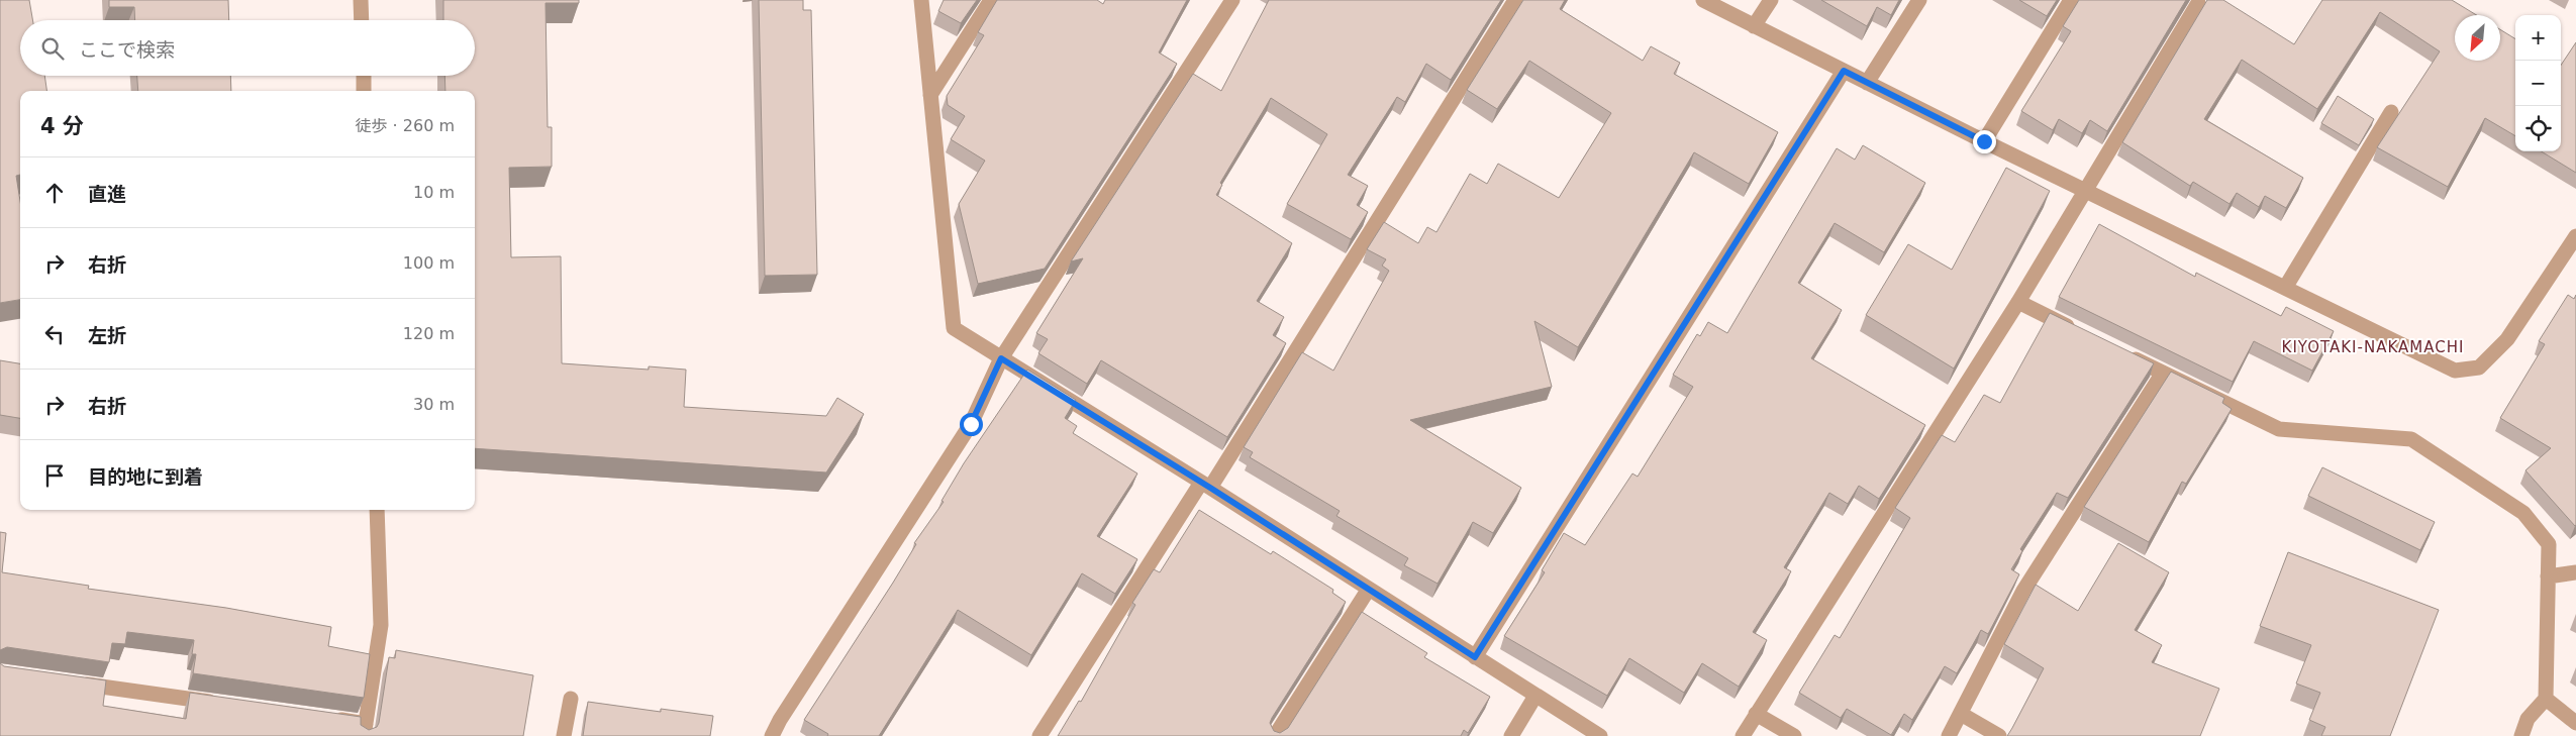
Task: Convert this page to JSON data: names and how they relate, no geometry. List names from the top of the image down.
{
  "districts": ["KIYOTAKI-NAKAMACHI"],
  "north": "bottom left",
  "page": {
    "map_buttons": ["+", "−"],
    "search": "ここで検索",
    "heading": ["4 分", "徒歩 · 260 m"],
    "list": [
      ["直進", "10 m"],
      ["右折", "100 m"],
      ["左折", "120 m"],
      ["右折", "30 m"],
      "目的地に到着"
    ]
  }
}
